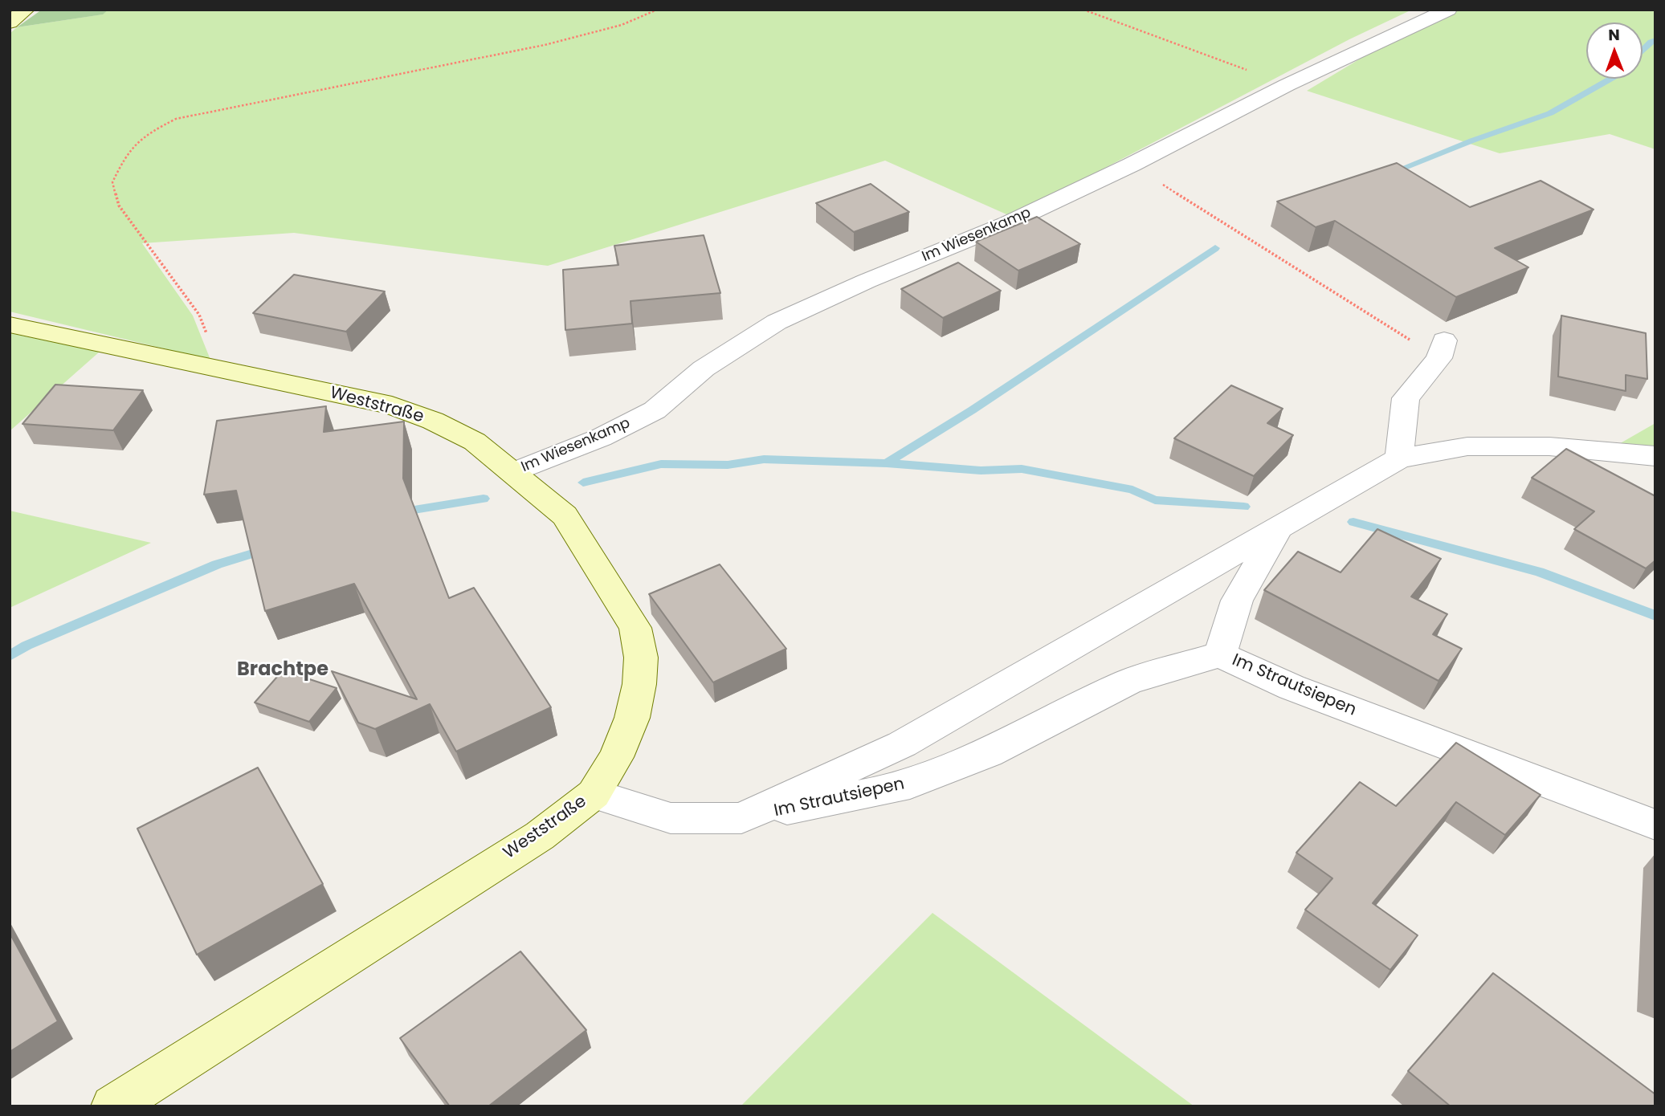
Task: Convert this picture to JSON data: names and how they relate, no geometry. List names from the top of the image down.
{
  "streets": {
    "main road": ["Weststraße"],
    "street": ["Im Wiesenkamp", "Im Strautsiepen"]
  },
  "crossings": [
    ["Im Wiesenkamp", "Weststraße"],
    ["Weststraße", "Im Strautsiepen"]
  ],
  "districts": ["Brachtpe"],
  "north": "top"
}
